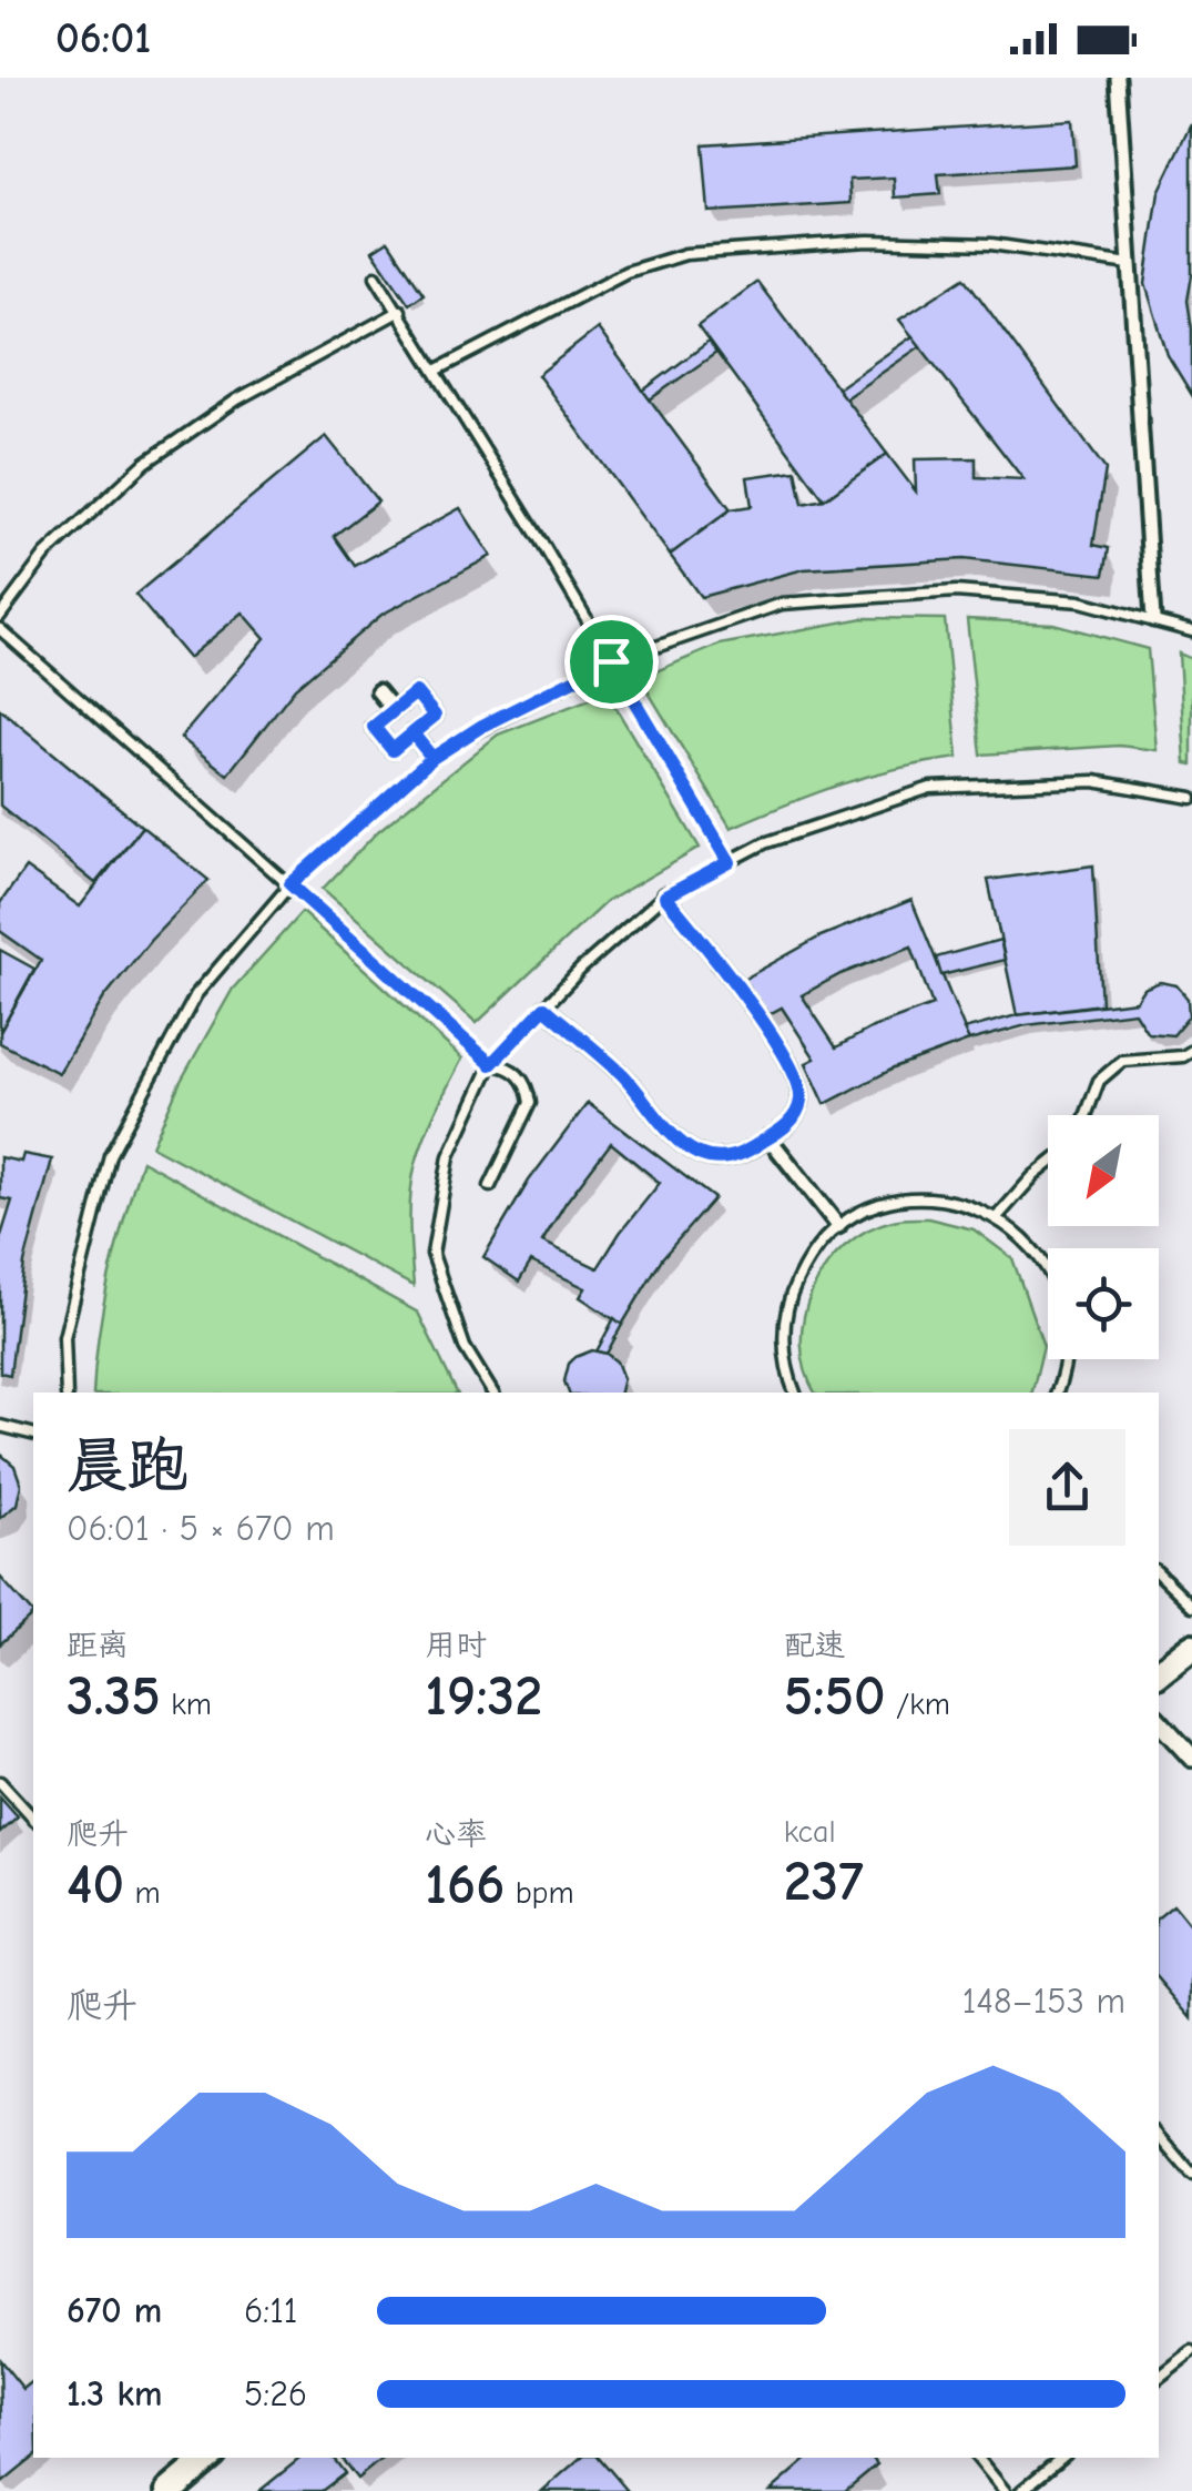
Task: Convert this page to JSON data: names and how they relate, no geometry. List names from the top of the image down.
{
  "north": "bottom left",
  "page": {
    "status": "06:01",
    "heading": ["晨跑", "06:01 · 5 × 670 m"],
    "stats": [
      ["距离", "3.35 km"],
      ["用时", "19:32"],
      ["配速", "5:50 /km"],
      ["爬升", "40 m"],
      ["心率", "166 bpm"],
      ["kcal", "237"]
    ],
    "chart": ["爬升", "148–153 m"],
    "list": [
      {
        "name": "670 m",
        "note": "6:11"
      },
      {
        "name": "1.3 km",
        "note": "5:26"
      }
    ]
  }
}
